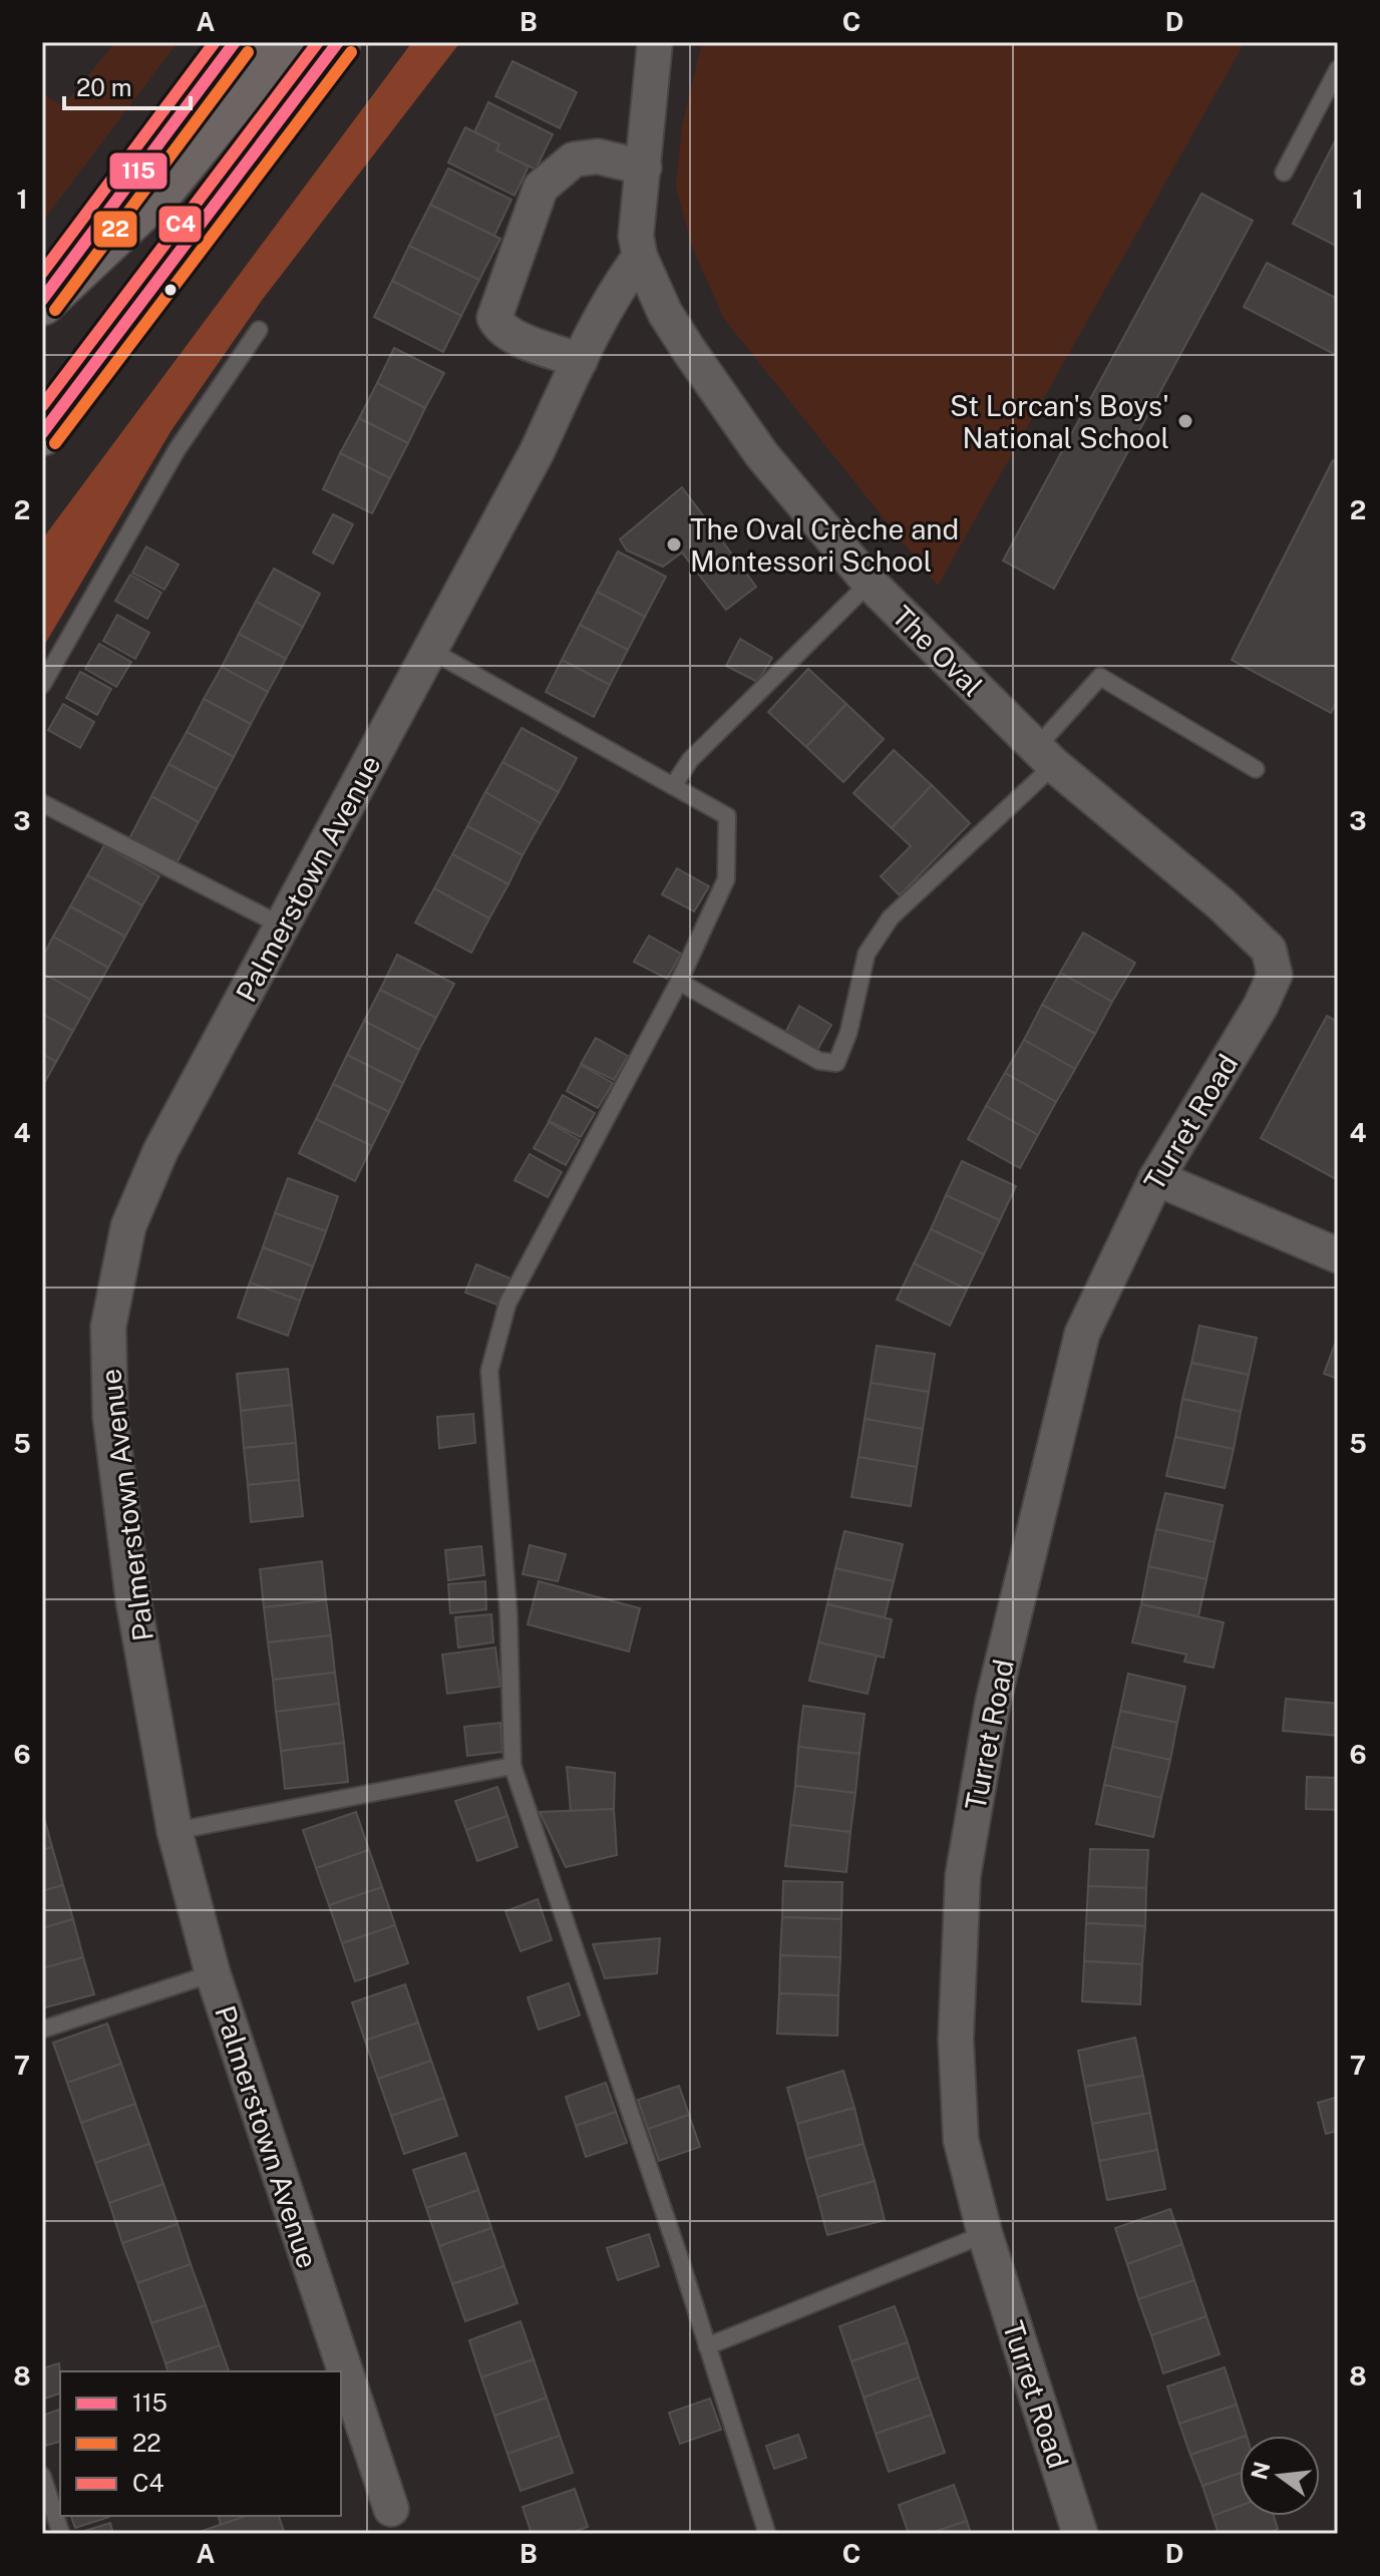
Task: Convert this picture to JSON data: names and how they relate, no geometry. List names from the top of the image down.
{
  "streets": {
    "street": ["The Oval", "Palmerstown Avenue", "Turret Road"]
  },
  "crossings": [
    ["The Oval", "Palmerstown Avenue"],
    ["The Oval", "Turret Road"]
  ],
  "places": ["St Lorcan's Boys' National School", "The Oval Crèche and Montessori School"],
  "lines": ["transit line 115", "transit line C4", "transit line 22"],
  "legend": ["115", "22", "C4"],
  "scale_bar": "20 m",
  "north": "left",
  "grid": {
    "columns": [
      "A",
      "B",
      "C",
      "D"
    ],
    "rows": [
      "1",
      "2",
      "3",
      "4",
      "5",
      "6",
      "7",
      "8"
    ]
  }
}
